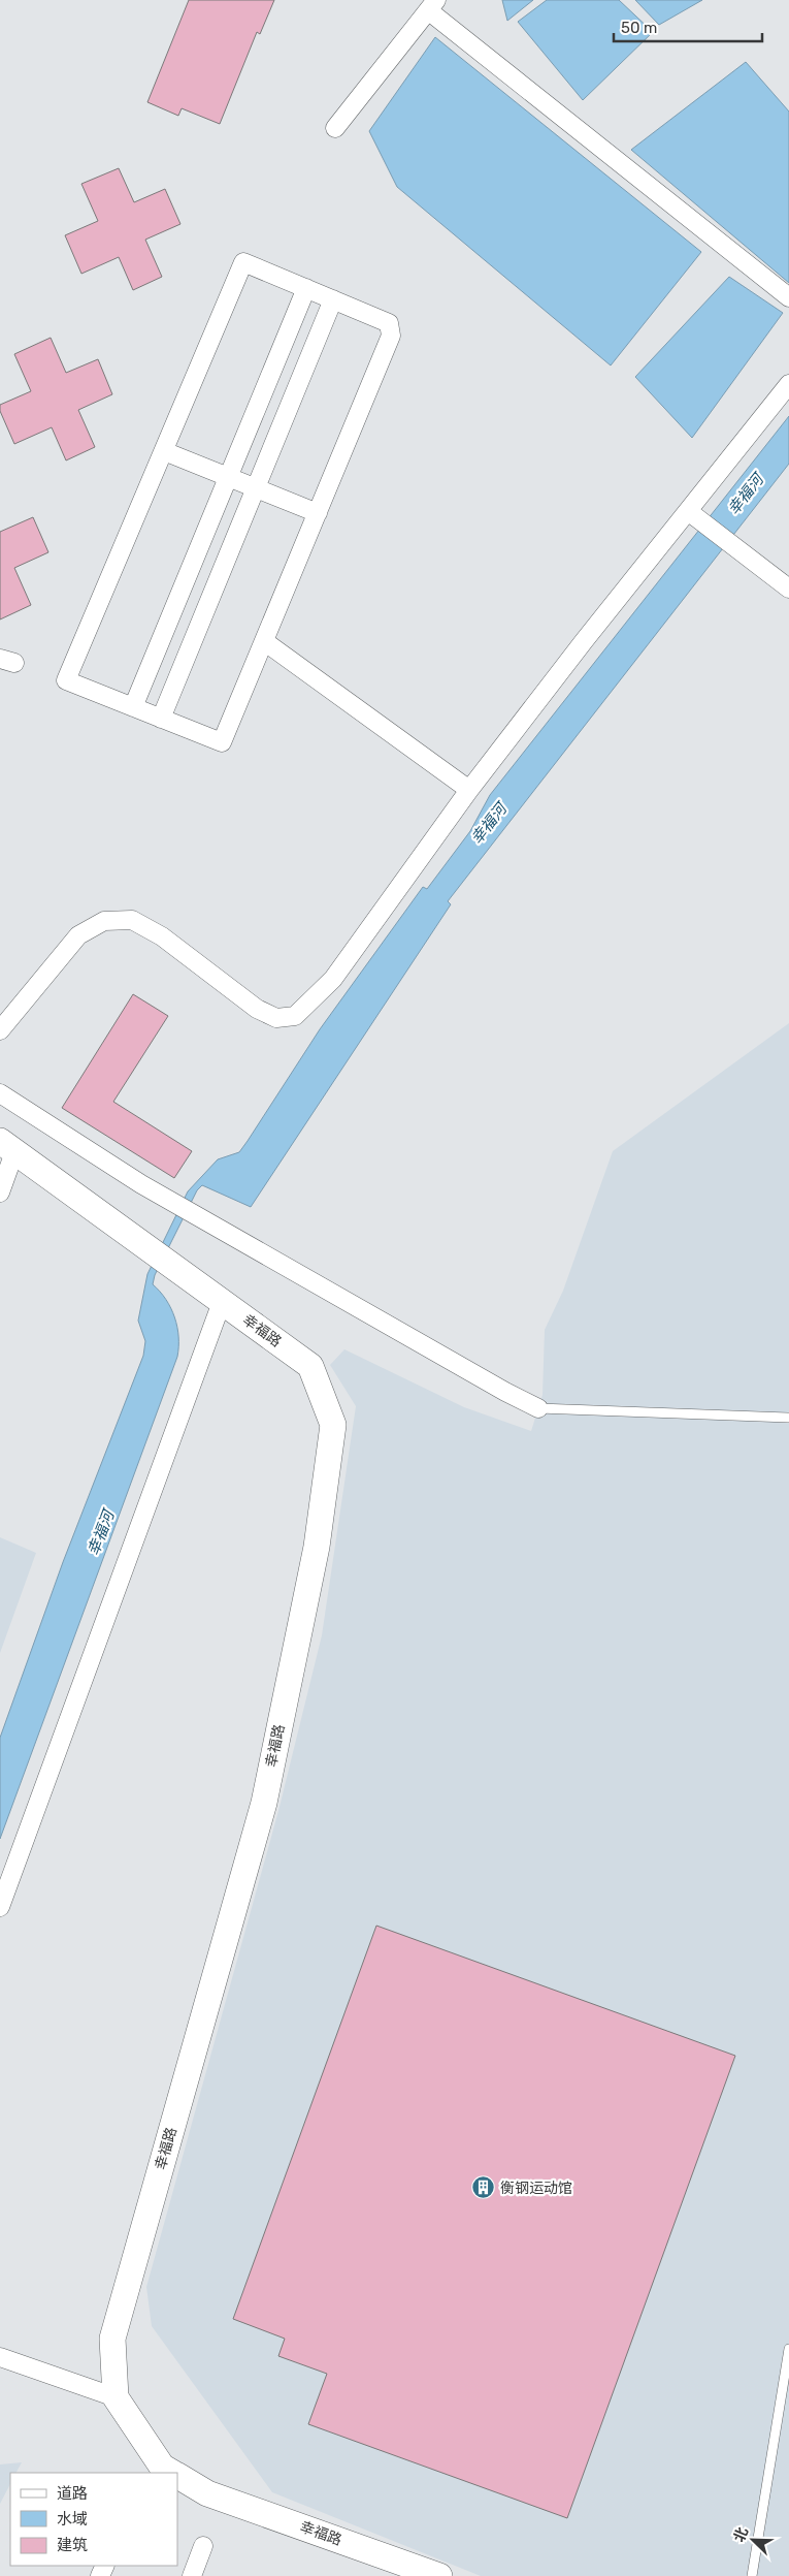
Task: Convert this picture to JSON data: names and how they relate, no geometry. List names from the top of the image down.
{
  "streets": {
    "street": ["幸福路"]
  },
  "water": ["幸福河"],
  "places": {
    "building": ["衡钢运动馆"]
  },
  "legend": ["道路", "水域", "建筑"],
  "scale_bar": "50 m",
  "north": "top left"
}
